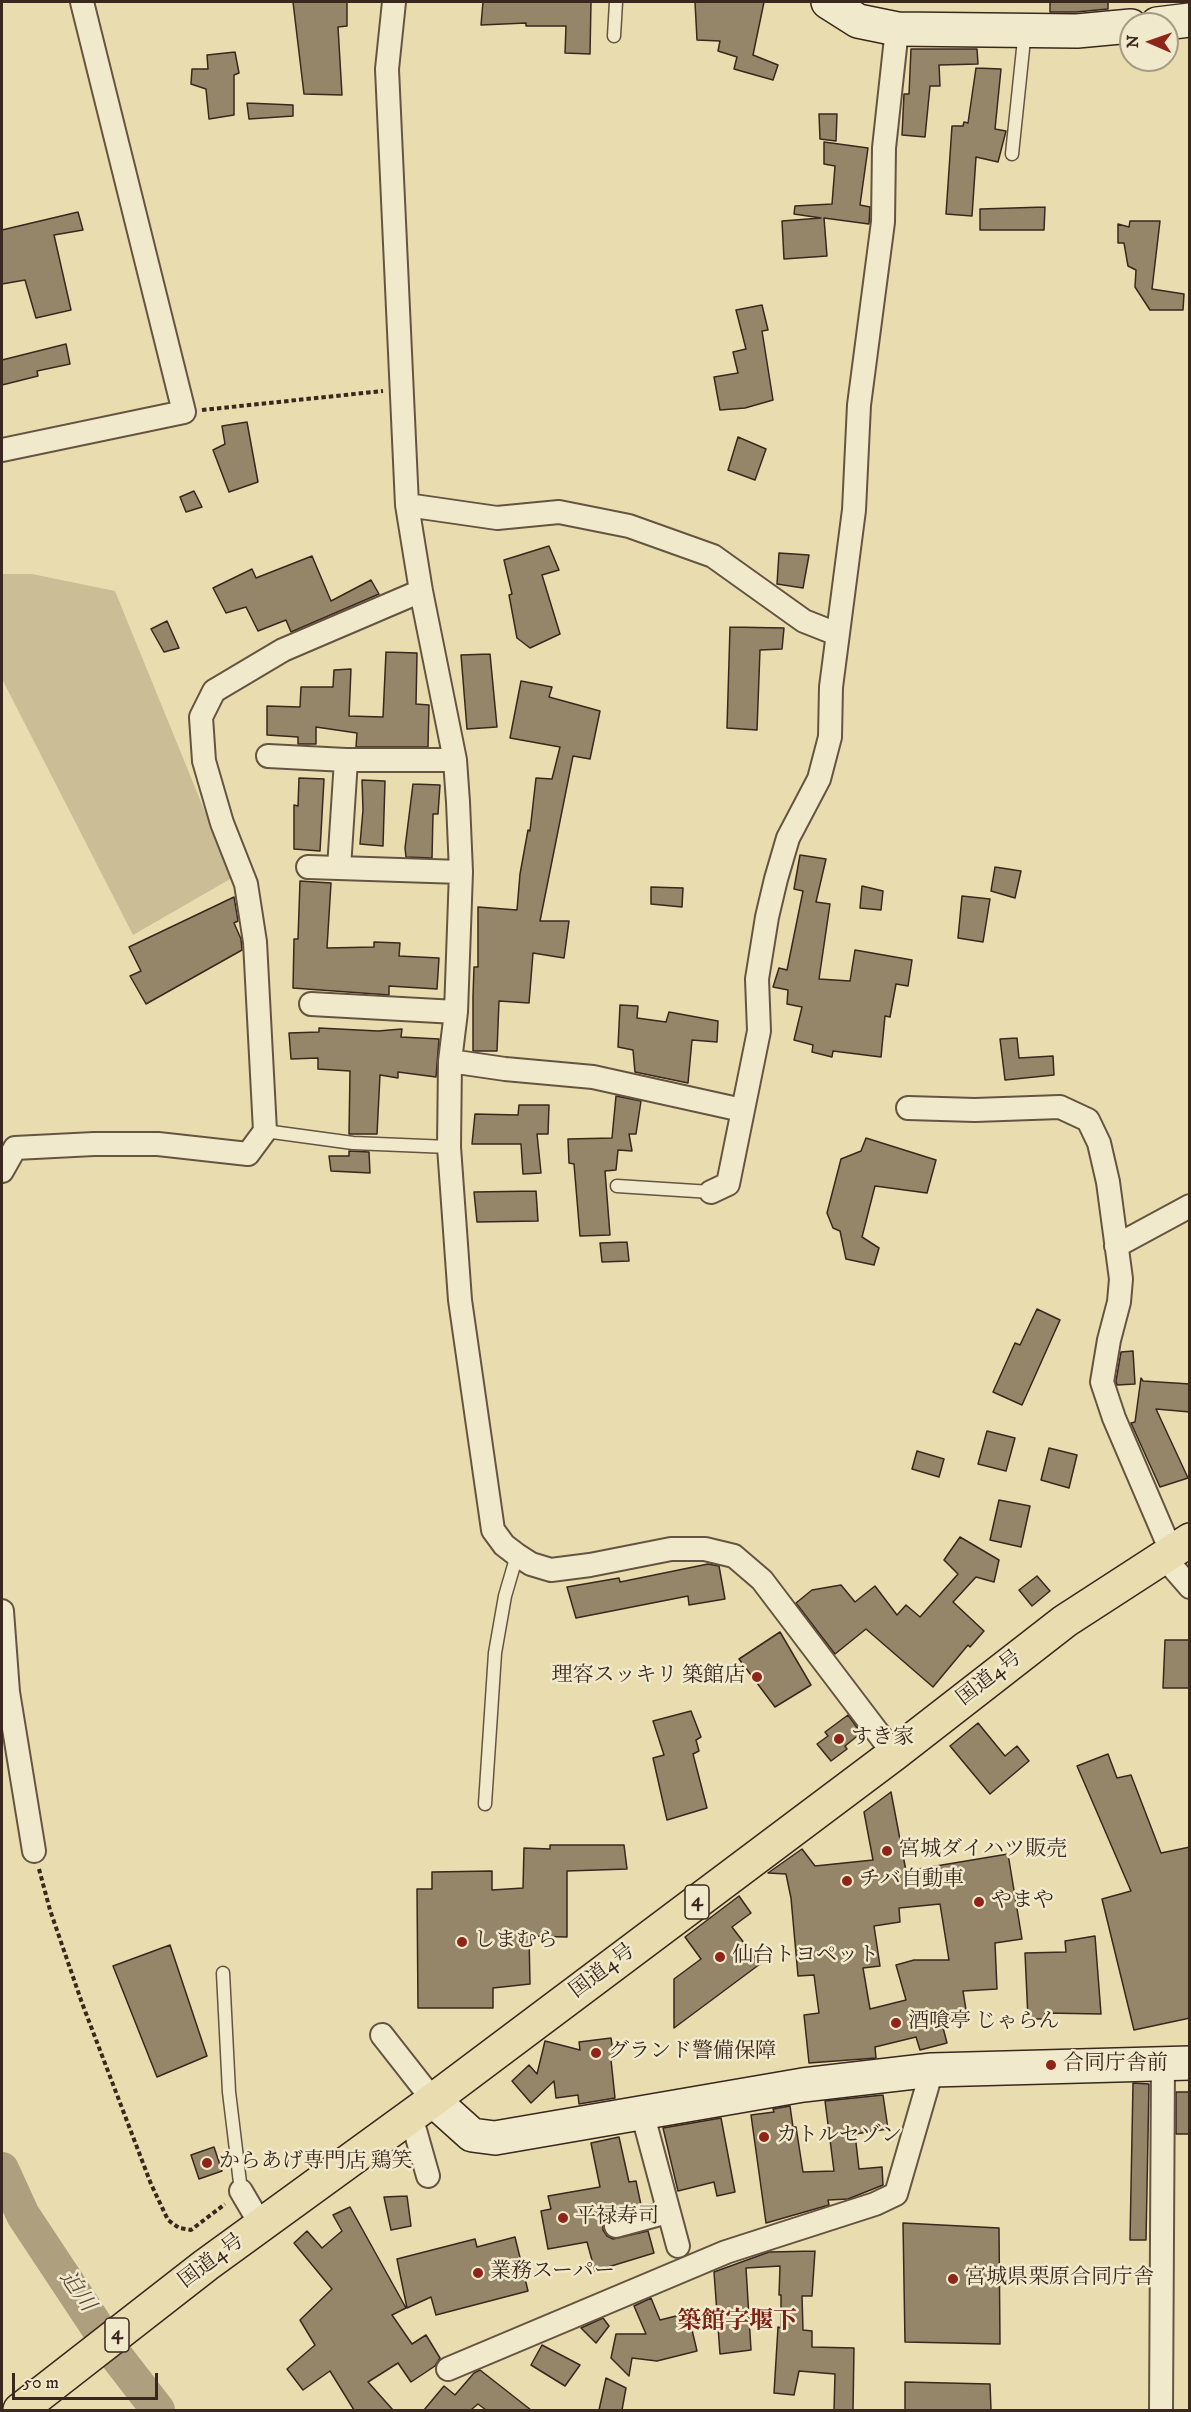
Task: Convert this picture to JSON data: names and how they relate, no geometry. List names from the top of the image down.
{
  "streets": {
    "highway": ["国道4号", "4"]
  },
  "districts": ["築館字堰下"],
  "water": ["迫川"],
  "places": [
    "理容スッキリ 築館店",
    "すき家",
    "宮城ダイハツ販売",
    "チバ自動車",
    "やまや",
    "しまむら",
    "仙台トヨペット",
    "酒喰亭 じゃらん",
    "グランド警備保障",
    "合同庁舎前",
    "カトルセゾン",
    "からあげ専門店 鶏笑",
    "平禄寿司",
    "業務スーパー",
    "宮城県栗原合同庁舎"
  ],
  "scale_bar": "50 m",
  "north": "left"
}
